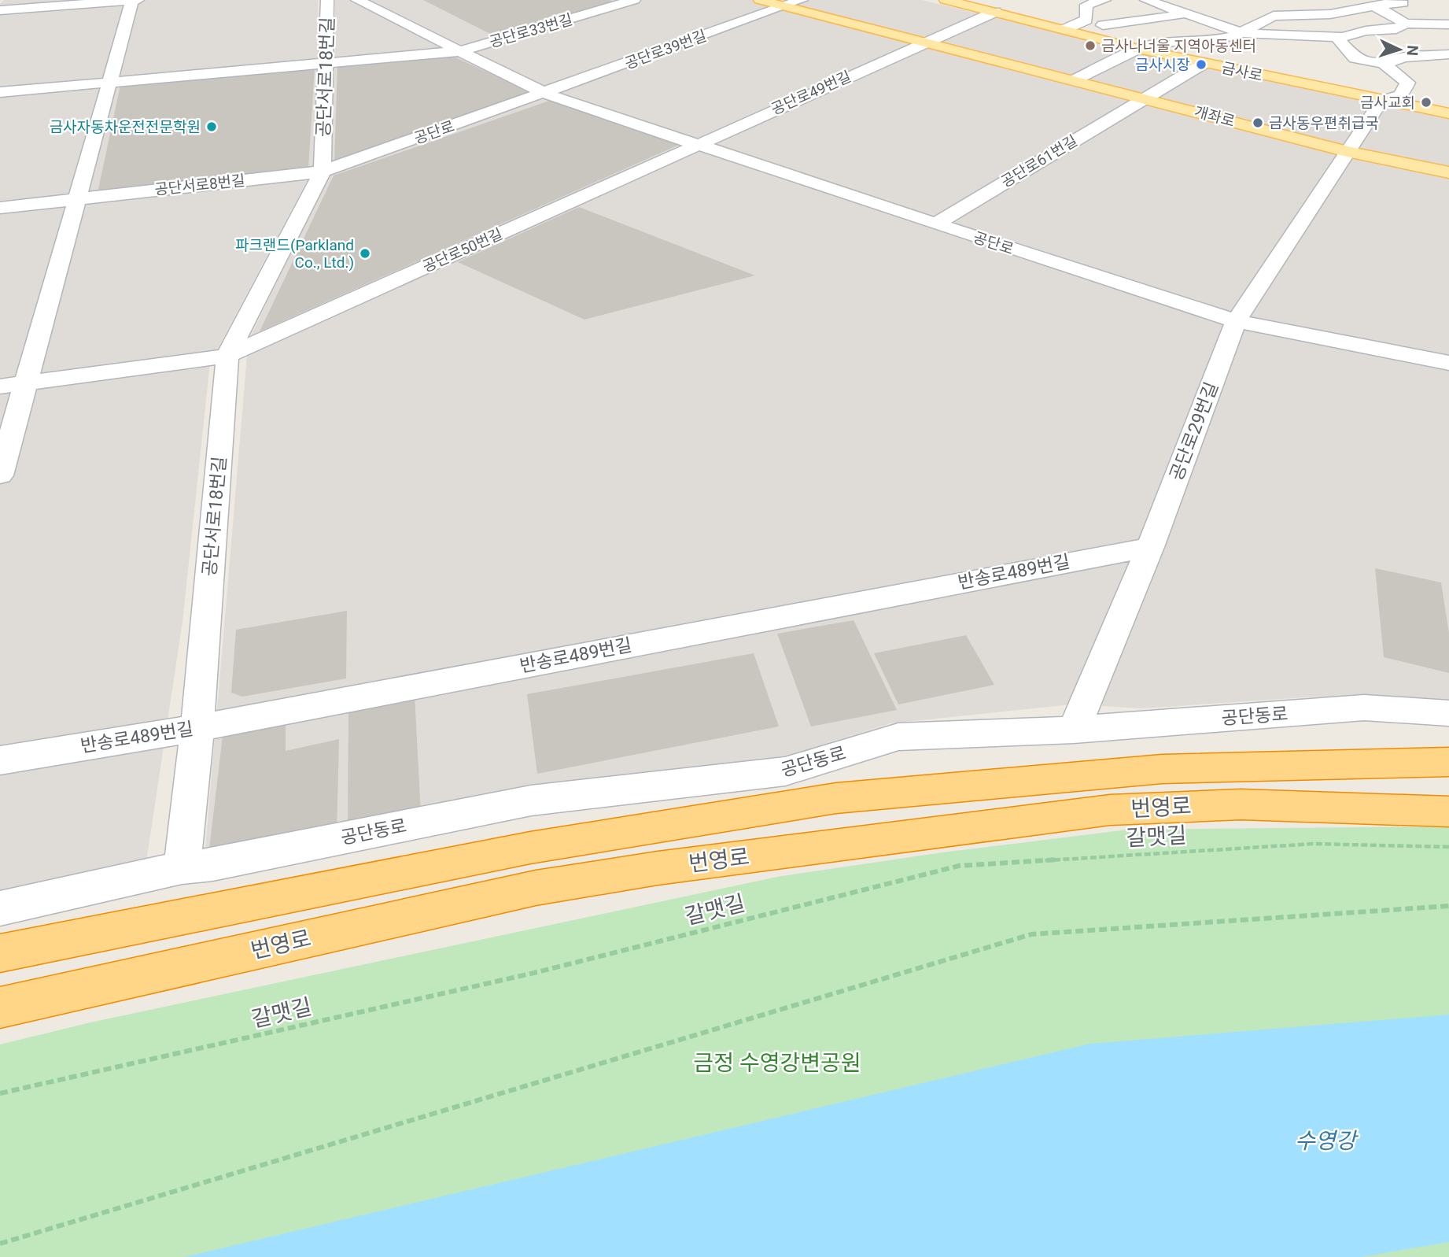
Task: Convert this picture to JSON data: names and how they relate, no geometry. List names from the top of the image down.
{
  "streets": {
    "highway": ["번영로"],
    "main road": ["금사로", "개좌로"],
    "street": [
      "공단로33번길",
      "공단로39번길",
      "공단서로18번길",
      "공단로49번길",
      "공단로",
      "공단로61번길",
      "공단서로8번길",
      "공단로50번길",
      "공단로29번길",
      "반송로489번길",
      "공단동로"
    ],
    "path": ["갈맷길"]
  },
  "crossings": [
    ["공단로33번길", "공단로"],
    ["공단로39번길", "개좌로"],
    ["공단로39번길", "공단로"],
    ["공단서로18번길", "공단로"],
    ["공단서로18번길", "공단서로8번길"],
    ["공단서로18번길", "공단로50번길"],
    ["공단서로18번길", "반송로489번길"],
    ["공단서로18번길", "공단동로"],
    ["공단로49번길", "개좌로"],
    ["공단로49번길", "공단로"],
    ["공단로49번길", "공단로50번길"],
    ["개좌로", "공단로61번길"],
    ["개좌로", "공단로29번길"],
    ["공단로", "공단로61번길"],
    ["공단로", "공단서로8번길"],
    ["공단로", "공단로50번길"],
    ["공단로", "공단로29번길"],
    ["공단로29번길", "반송로489번길"],
    ["공단로29번길", "공단동로"]
  ],
  "water": ["수영강"],
  "parks": ["금정 수영강변공원"],
  "places": [
    "금사나너울 지역아동센터",
    "금사시장",
    "금사교회",
    "금사동우편취급국",
    "금사자동차운전전문학원",
    "파크랜드(Parkland Co., Ltd.)"
  ],
  "north": "right"
}
